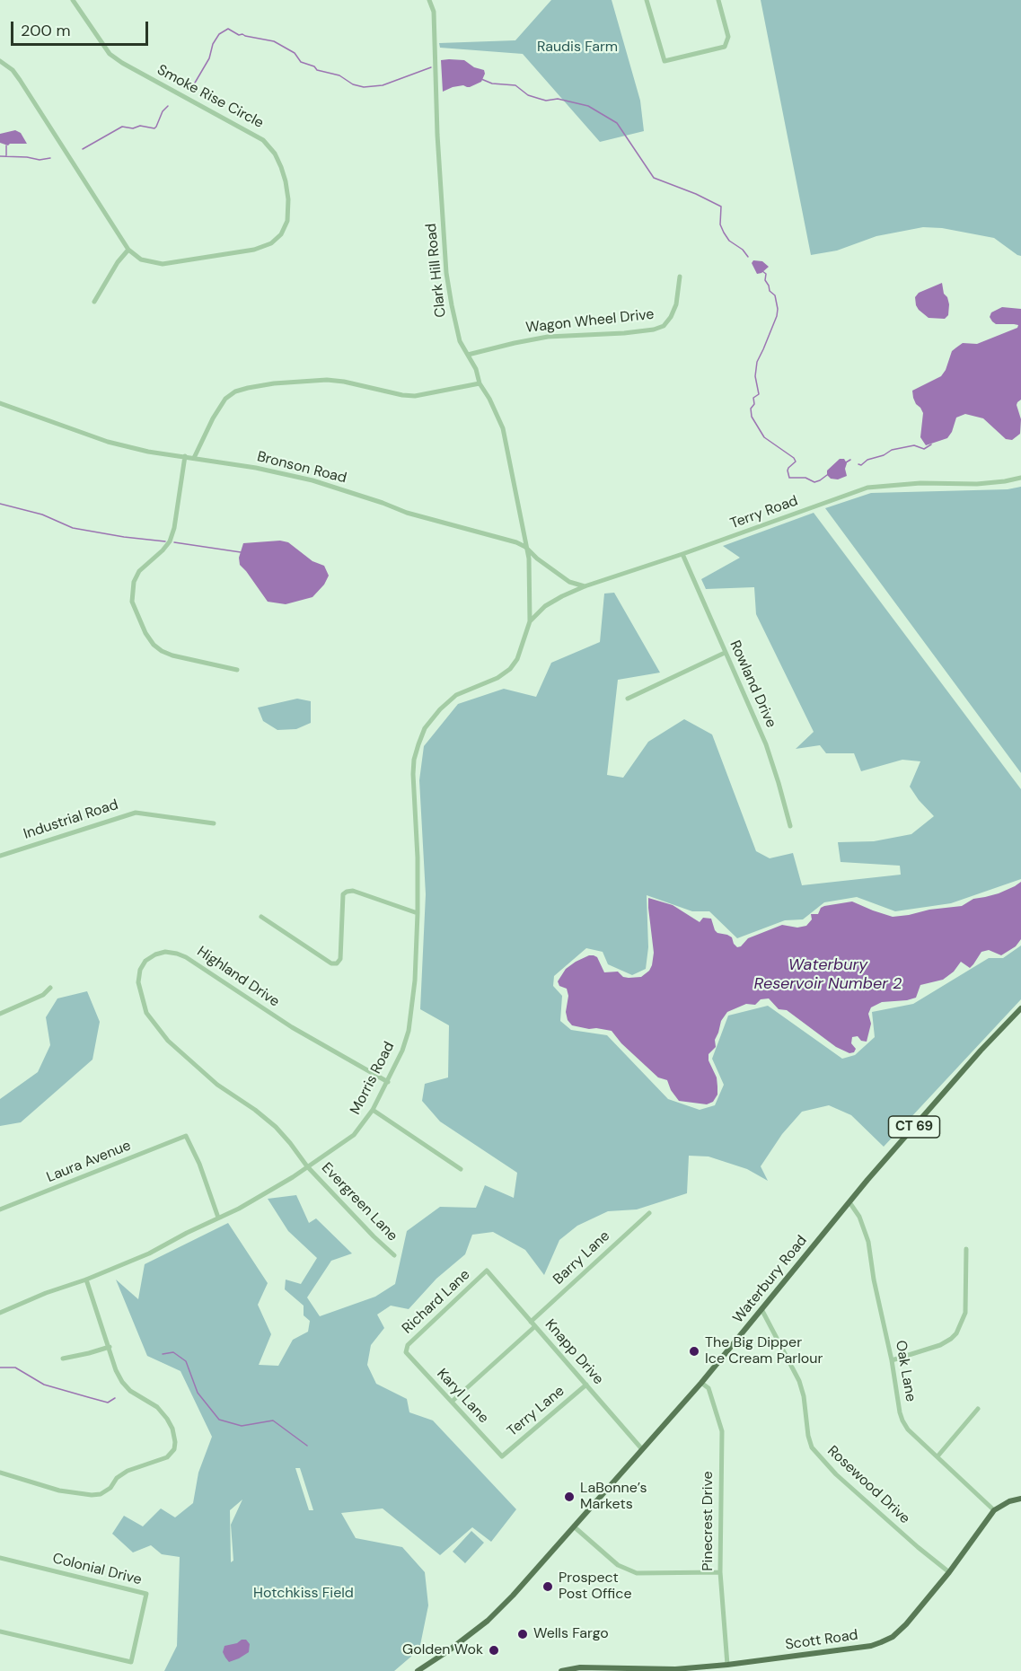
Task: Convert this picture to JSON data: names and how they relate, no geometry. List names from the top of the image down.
{
  "streets": {
    "main road": ["CT 69", "Waterbury Road", "Scott Road"],
    "street": [
      "Smoke Rise Circle",
      "Clark Hill Road",
      "Wagon Wheel Drive",
      "Bronson Road",
      "Terry Road",
      "Rowland Drive",
      "Industrial Road",
      "Highland Drive",
      "Morris Road",
      "Laura Avenue",
      "Evergreen Lane",
      "Barry Lane",
      "Richard Lane",
      "Knapp Drive",
      "Oak Lane",
      "Karyl Lane",
      "Terry Lane",
      "Rosewood Drive",
      "Pinecrest Drive",
      "Colonial Drive"
    ]
  },
  "crossings": [
    ["Clark Hill Road", "Wagon Wheel Drive"],
    ["Clark Hill Road", "Bronson Road"],
    ["Clark Hill Road", "Terry Road"],
    ["Clark Hill Road", "Morris Road"],
    ["Bronson Road", "Terry Road"],
    ["Terry Road", "Rowland Drive"],
    ["Terry Road", "Morris Road"],
    ["Highland Drive", "Morris Road"],
    ["Highland Drive", "Evergreen Lane"],
    ["Morris Road", "Laura Avenue"],
    ["Morris Road", "Evergreen Lane"],
    ["Barry Lane", "Knapp Drive"],
    ["Barry Lane", "Karyl Lane"],
    ["Waterbury Road", "Knapp Drive"],
    ["Waterbury Road", "Oak Lane"],
    ["Waterbury Road", "Rosewood Drive"],
    ["Waterbury Road", "Pinecrest Drive"],
    ["Richard Lane", "Knapp Drive"],
    ["Richard Lane", "Karyl Lane"],
    ["Knapp Drive", "Terry Lane"],
    ["Oak Lane", "Scott Road"],
    ["Karyl Lane", "Terry Lane"],
    ["Rosewood Drive", "Scott Road"],
    ["Pinecrest Drive", "Scott Road"]
  ],
  "water": ["Waterbury Reservoir Number 2"],
  "parks": ["Raudis Farm", "Hotchkiss Field"],
  "places": [
    "The Big Dipper Ice Cream Parlour",
    "LaBonne’s Markets",
    "Prospect Post Office",
    "Wells Fargo",
    "Golden Wok"
  ],
  "scale_bar": "200 m"
}
